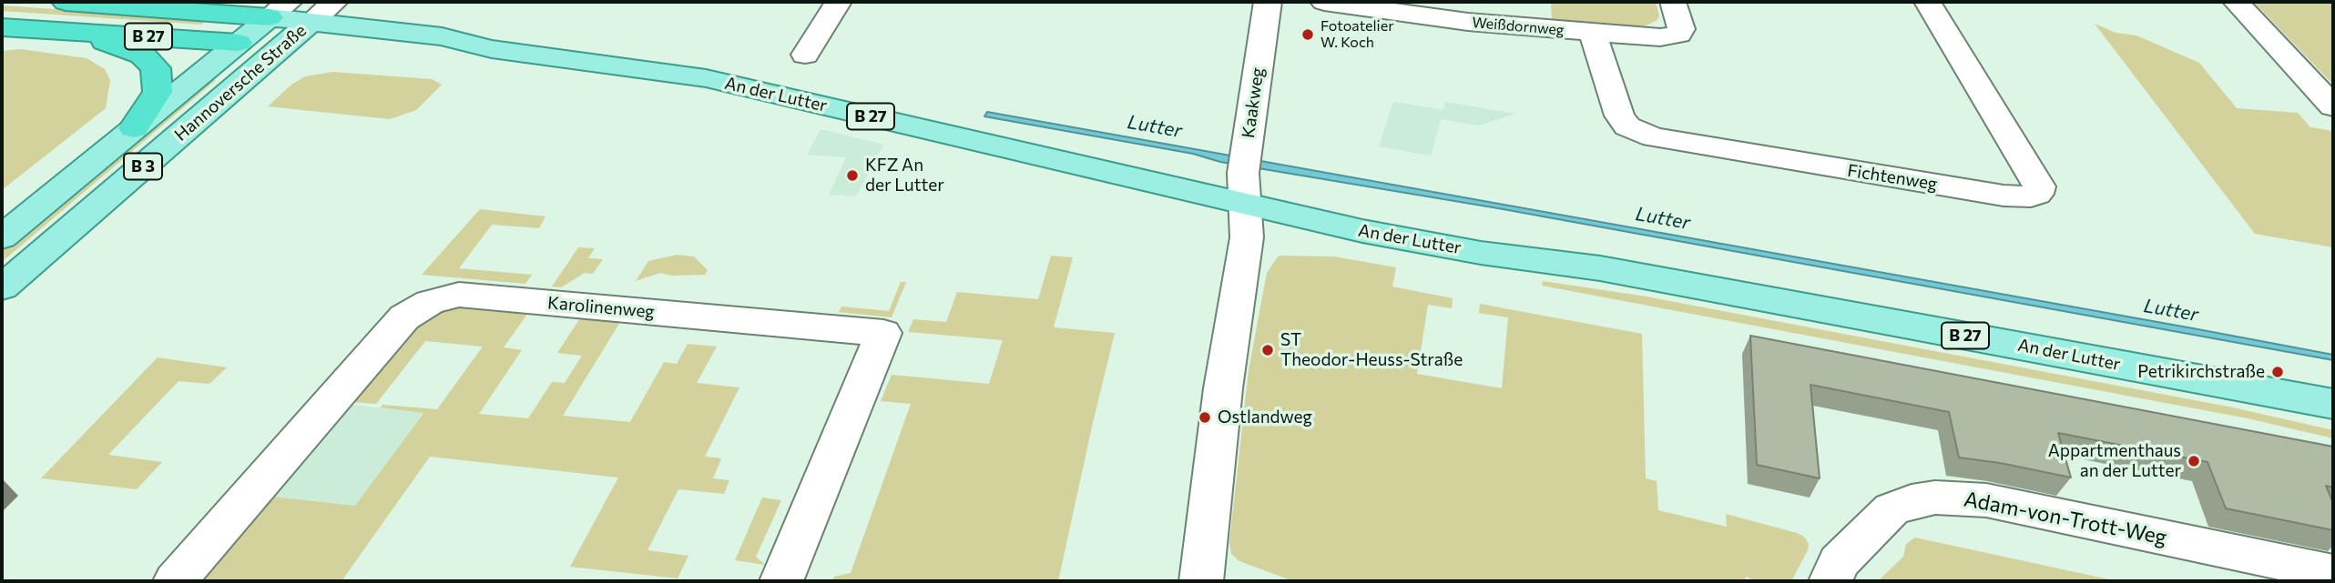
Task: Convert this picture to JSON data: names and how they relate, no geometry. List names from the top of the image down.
{
  "streets": {
    "highway": ["B 27", "B 3"],
    "main road": ["Hannoversche Straße", "An der Lutter"],
    "street": [
      "Weißdornweg",
      "Kaakweg",
      "Fichtenweg",
      "Karolinenweg",
      "Adam-von-Trott-Weg"
    ]
  },
  "crossings": [
    ["Weißdornweg", "Fichtenweg"],
    ["B 27", "Hannoversche Straße"],
    ["B 27", "An der Lutter"],
    ["B 27", "B 3"],
    ["Hannoversche Straße", "An der Lutter"],
    ["Hannoversche Straße", "B 3"],
    ["An der Lutter", "Kaakweg"]
  ],
  "water": ["Lutter"],
  "places": [
    "Fotoatelier W. Koch",
    "KFZ An der Lutter",
    "ST Theodor-Heuss-Straße",
    "Petrikirchstraße",
    "Ostlandweg",
    "Appartmenthaus an der Lutter"
  ]
}
